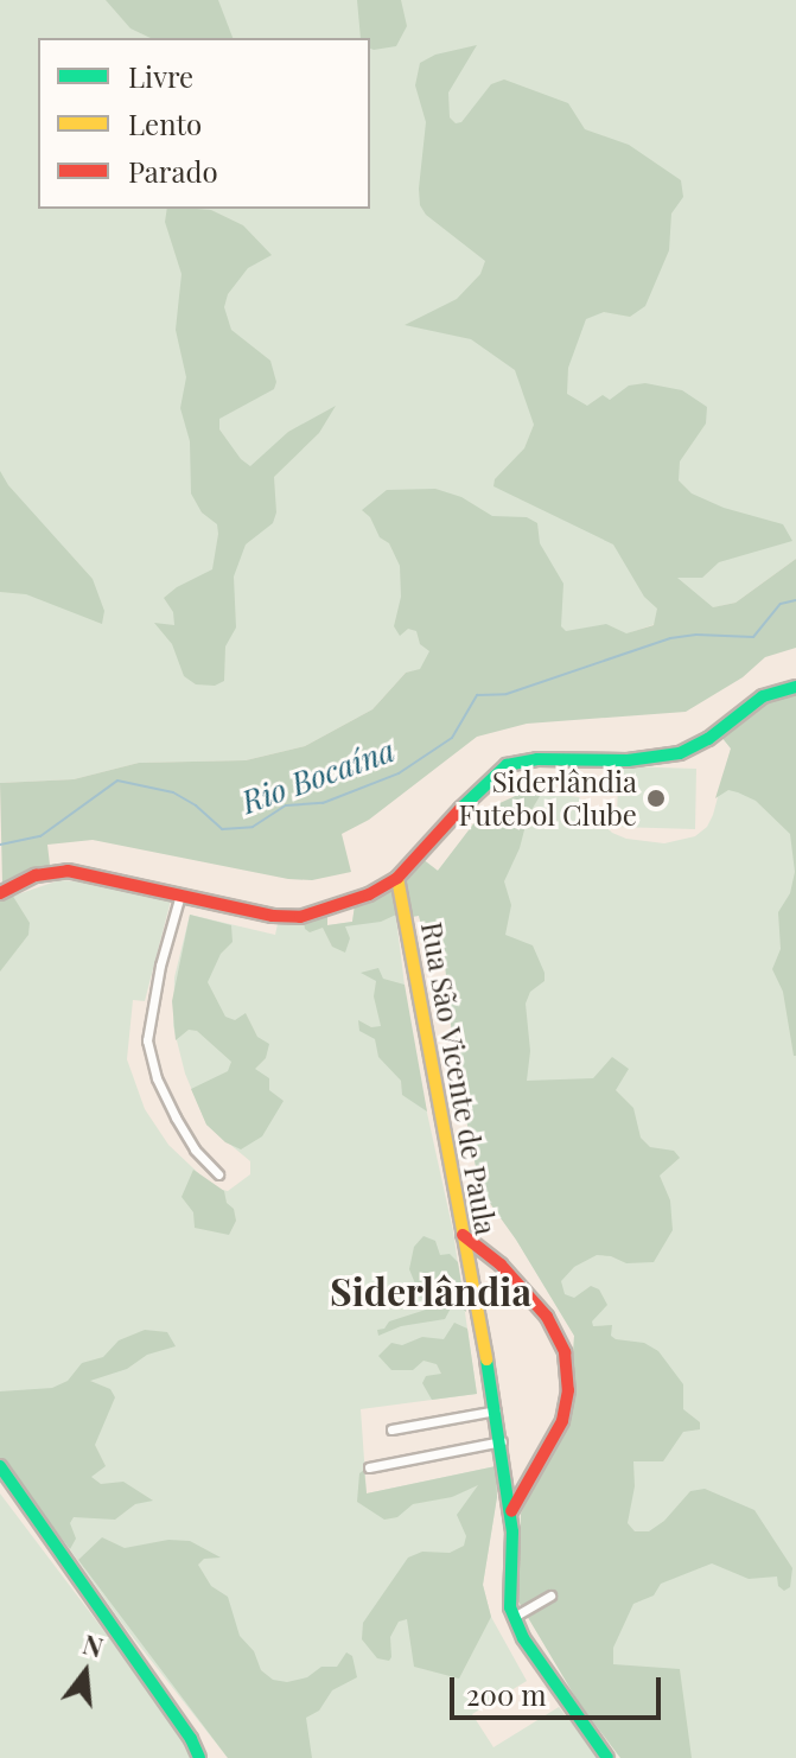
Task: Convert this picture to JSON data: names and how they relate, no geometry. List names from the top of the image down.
{
  "streets": {
    "street": ["Rua São Vicente de Paula"]
  },
  "districts": ["Siderlândia"],
  "water": ["Rio Bocaína"],
  "places": ["Siderlândia Futebol Clube"],
  "legend": ["Livre", "Lento", "Parado"],
  "scale_bar": "200 m",
  "north": "top"
}
